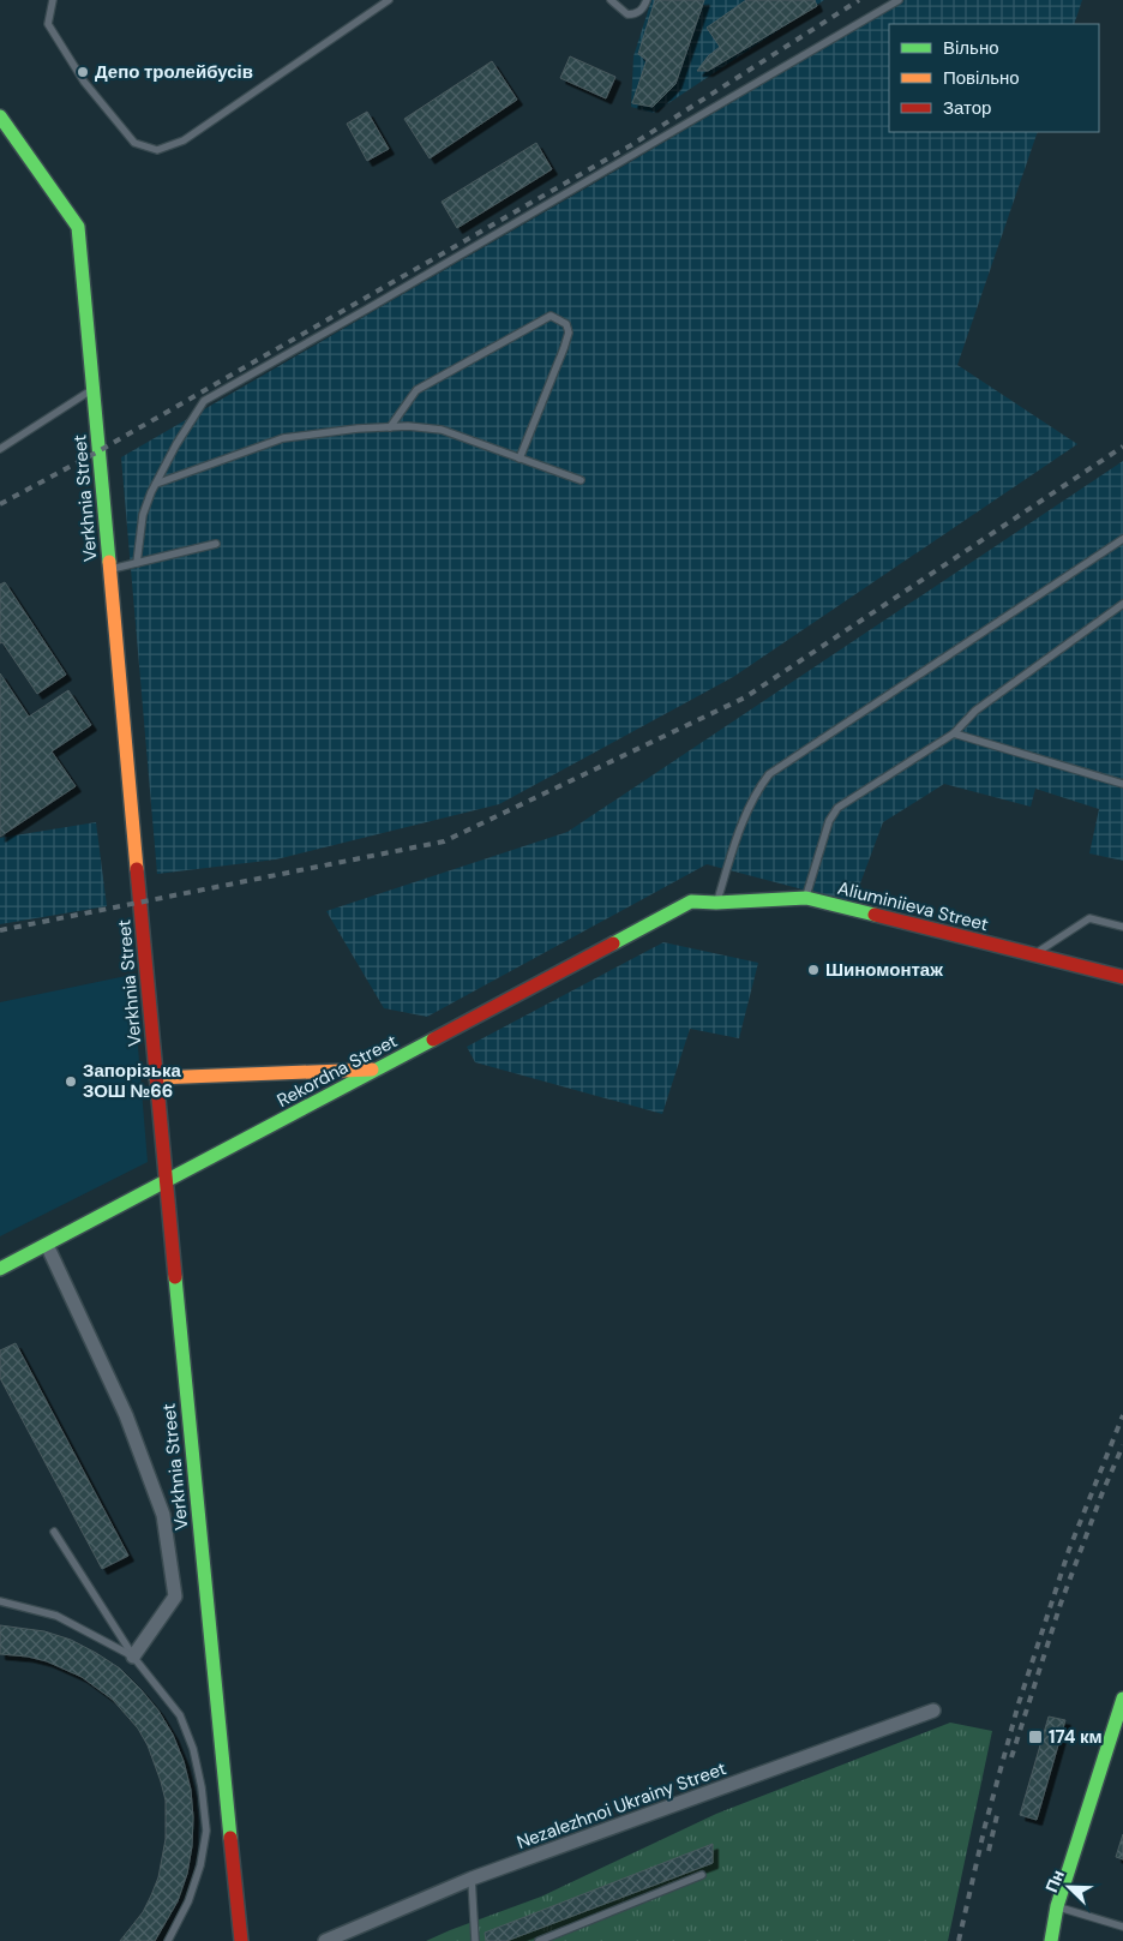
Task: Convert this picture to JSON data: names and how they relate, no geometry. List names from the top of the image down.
{
  "streets": {
    "street": [
      "Verkhnia Street",
      "Aliuminiieva Street",
      "Rekordna Street",
      "Nezalezhnoi Ukrainy Street"
    ]
  },
  "crossings": [
    ["Verkhnia Street", "Rekordna Street"],
    ["Aliuminiieva Street", "Rekordna Street"]
  ],
  "places": {
    "other": ["Депо тролейбусів", "Шиномонтаж", "Запорізька ЗОШ №66"],
    "transit": ["174 км"]
  },
  "legend": ["Вільно", "Повільно", "Затор"],
  "north": "top left"
}
